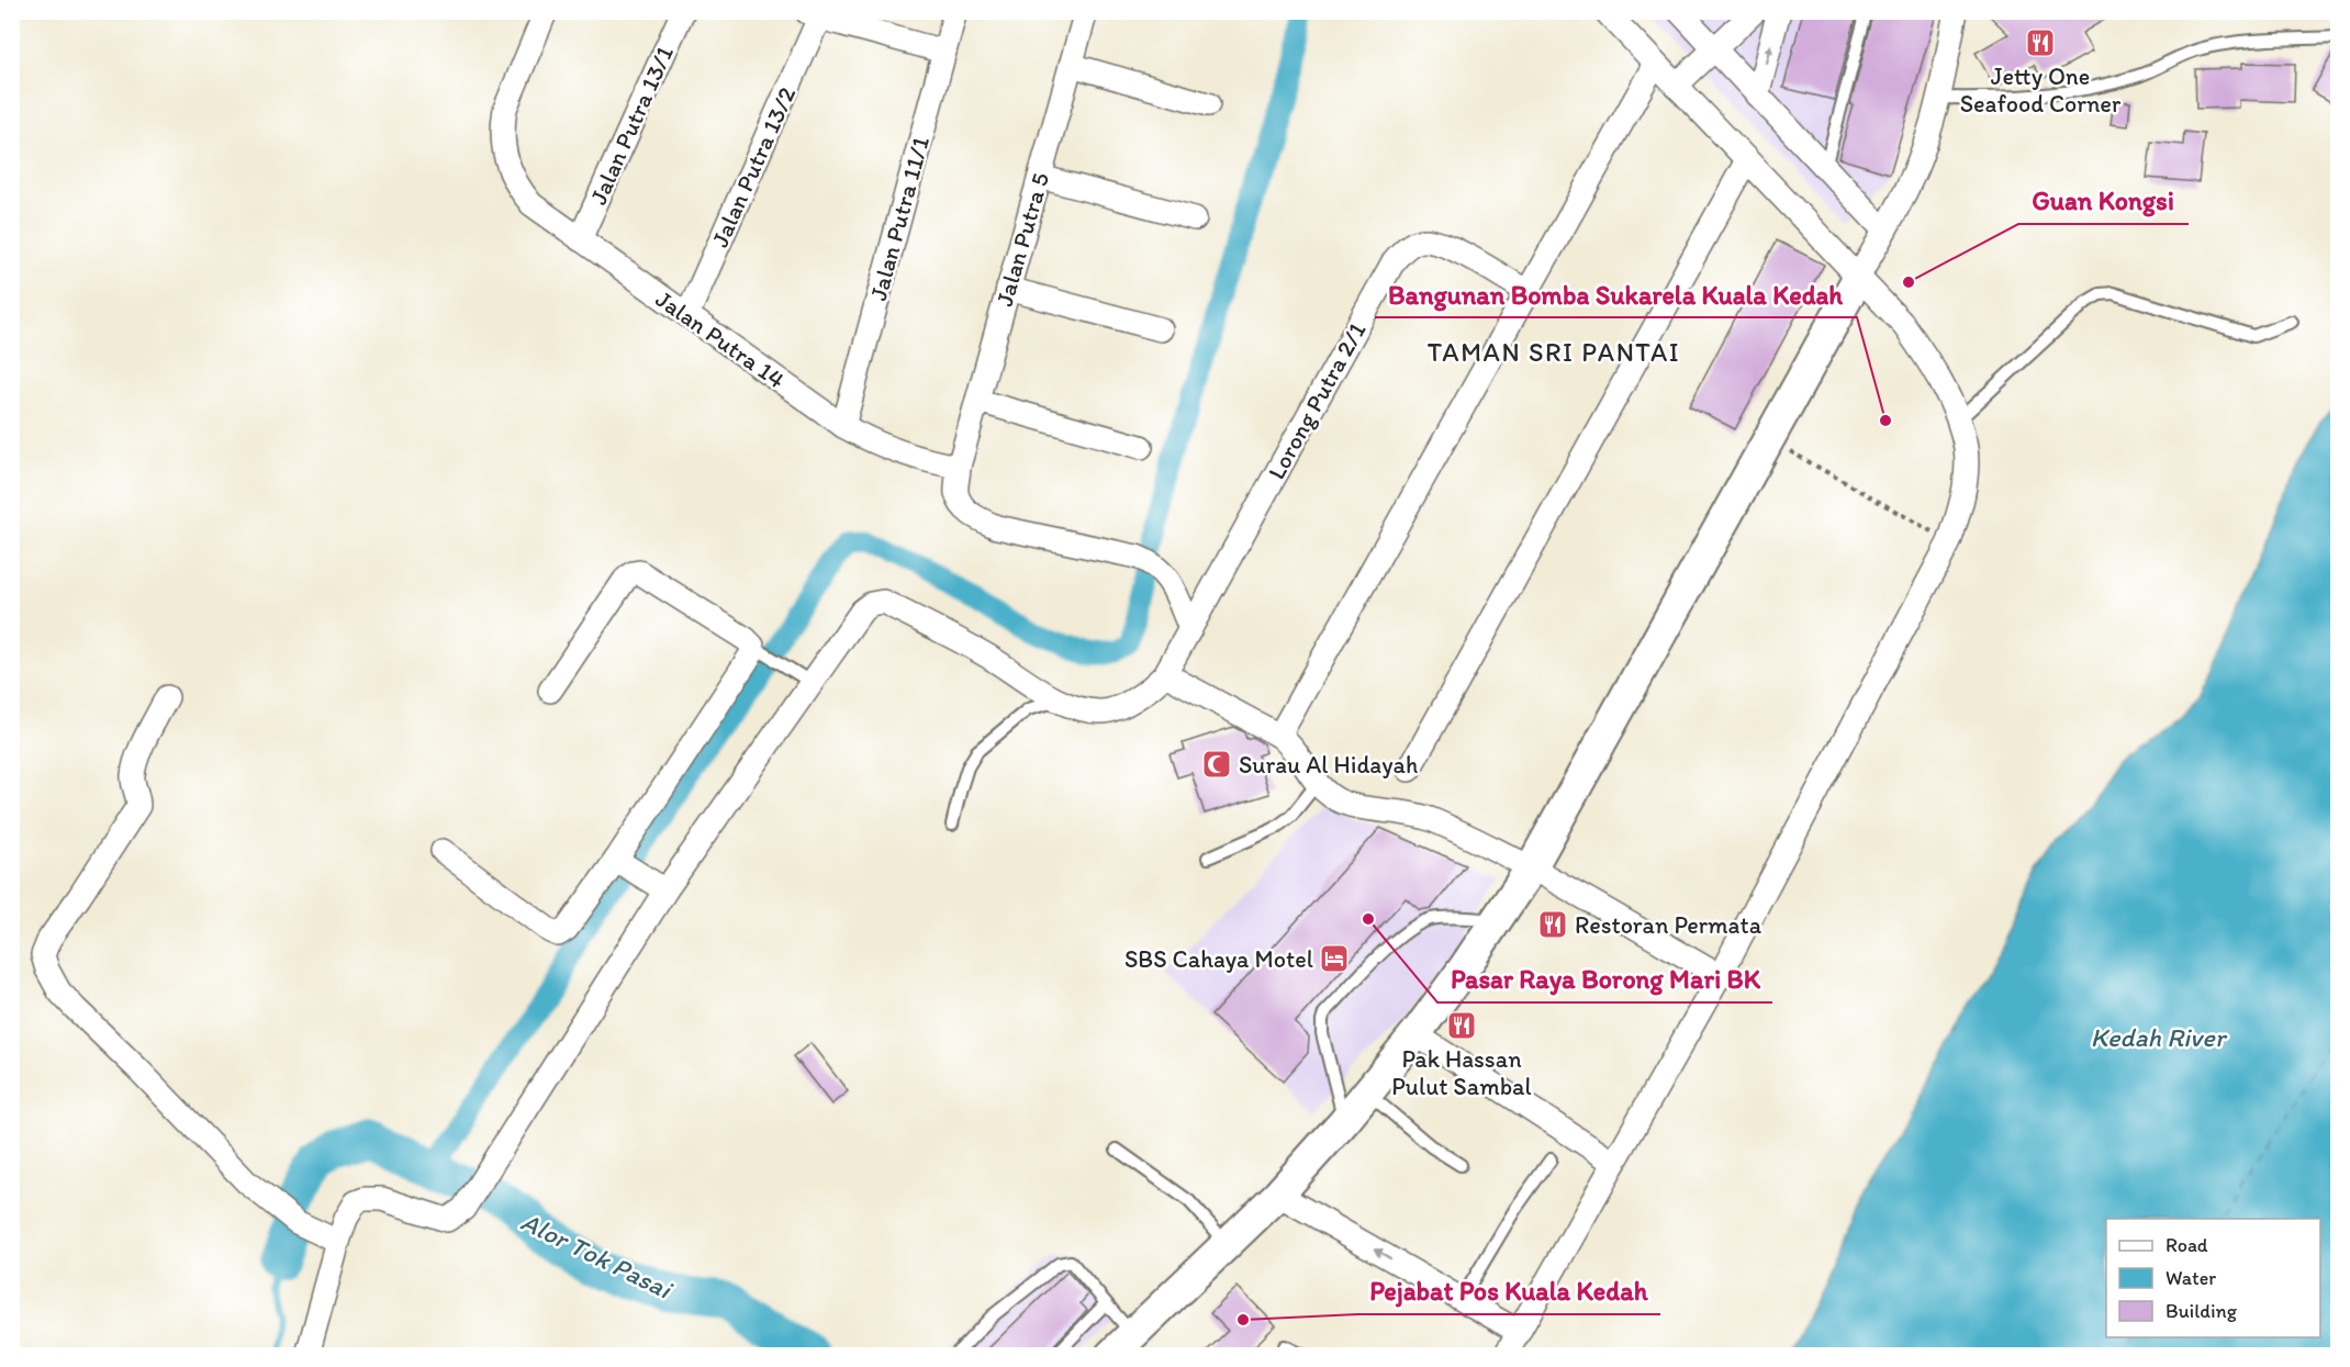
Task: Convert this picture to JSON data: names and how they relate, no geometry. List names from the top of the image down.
{
  "streets": {
    "street": [
      "Jalan Putra 13/1",
      "Jalan Putra 13/2",
      "Jalan Putra 11/1",
      "Jalan Putra 5",
      "Jalan Putra 14",
      "Lorong Putra 2/1"
    ]
  },
  "crossings": [
    ["Jalan Putra 13/1", "Jalan Putra 14"],
    ["Jalan Putra 13/2", "Jalan Putra 14"],
    ["Jalan Putra 11/1", "Jalan Putra 14"],
    ["Jalan Putra 5", "Jalan Putra 14"],
    ["Jalan Putra 5", "Lorong Putra 2/1"]
  ],
  "districts": ["TAMAN SRI PANTAI"],
  "water": ["Kedah River", "Alor Tok Pasai"],
  "places": {
    "restaurant": ["Jetty One Seafood Corner", "Restoran Permata", "Pak Hassan Pulut Sambal"],
    "other": [
      "Guan Kongsi",
      "Bangunan Bomba Sukarela Kuala Kedah",
      "Pasar Raya Borong Mari BK",
      "Pejabat Pos Kuala Kedah"
    ],
    "mosque": ["Surau Al Hidayah"],
    "hotel": ["SBS Cahaya Motel"]
  },
  "legend": ["Road", "Water", "Building"]
}
